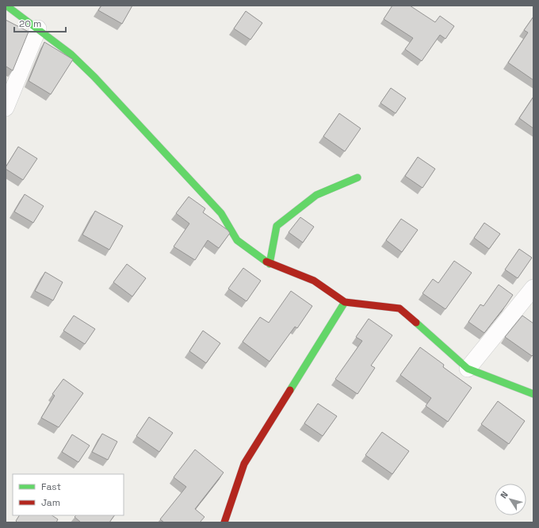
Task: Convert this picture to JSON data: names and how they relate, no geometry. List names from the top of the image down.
{
  "legend": ["Fast", "Jam"],
  "scale_bar": "20 m",
  "north": "top left"
}
